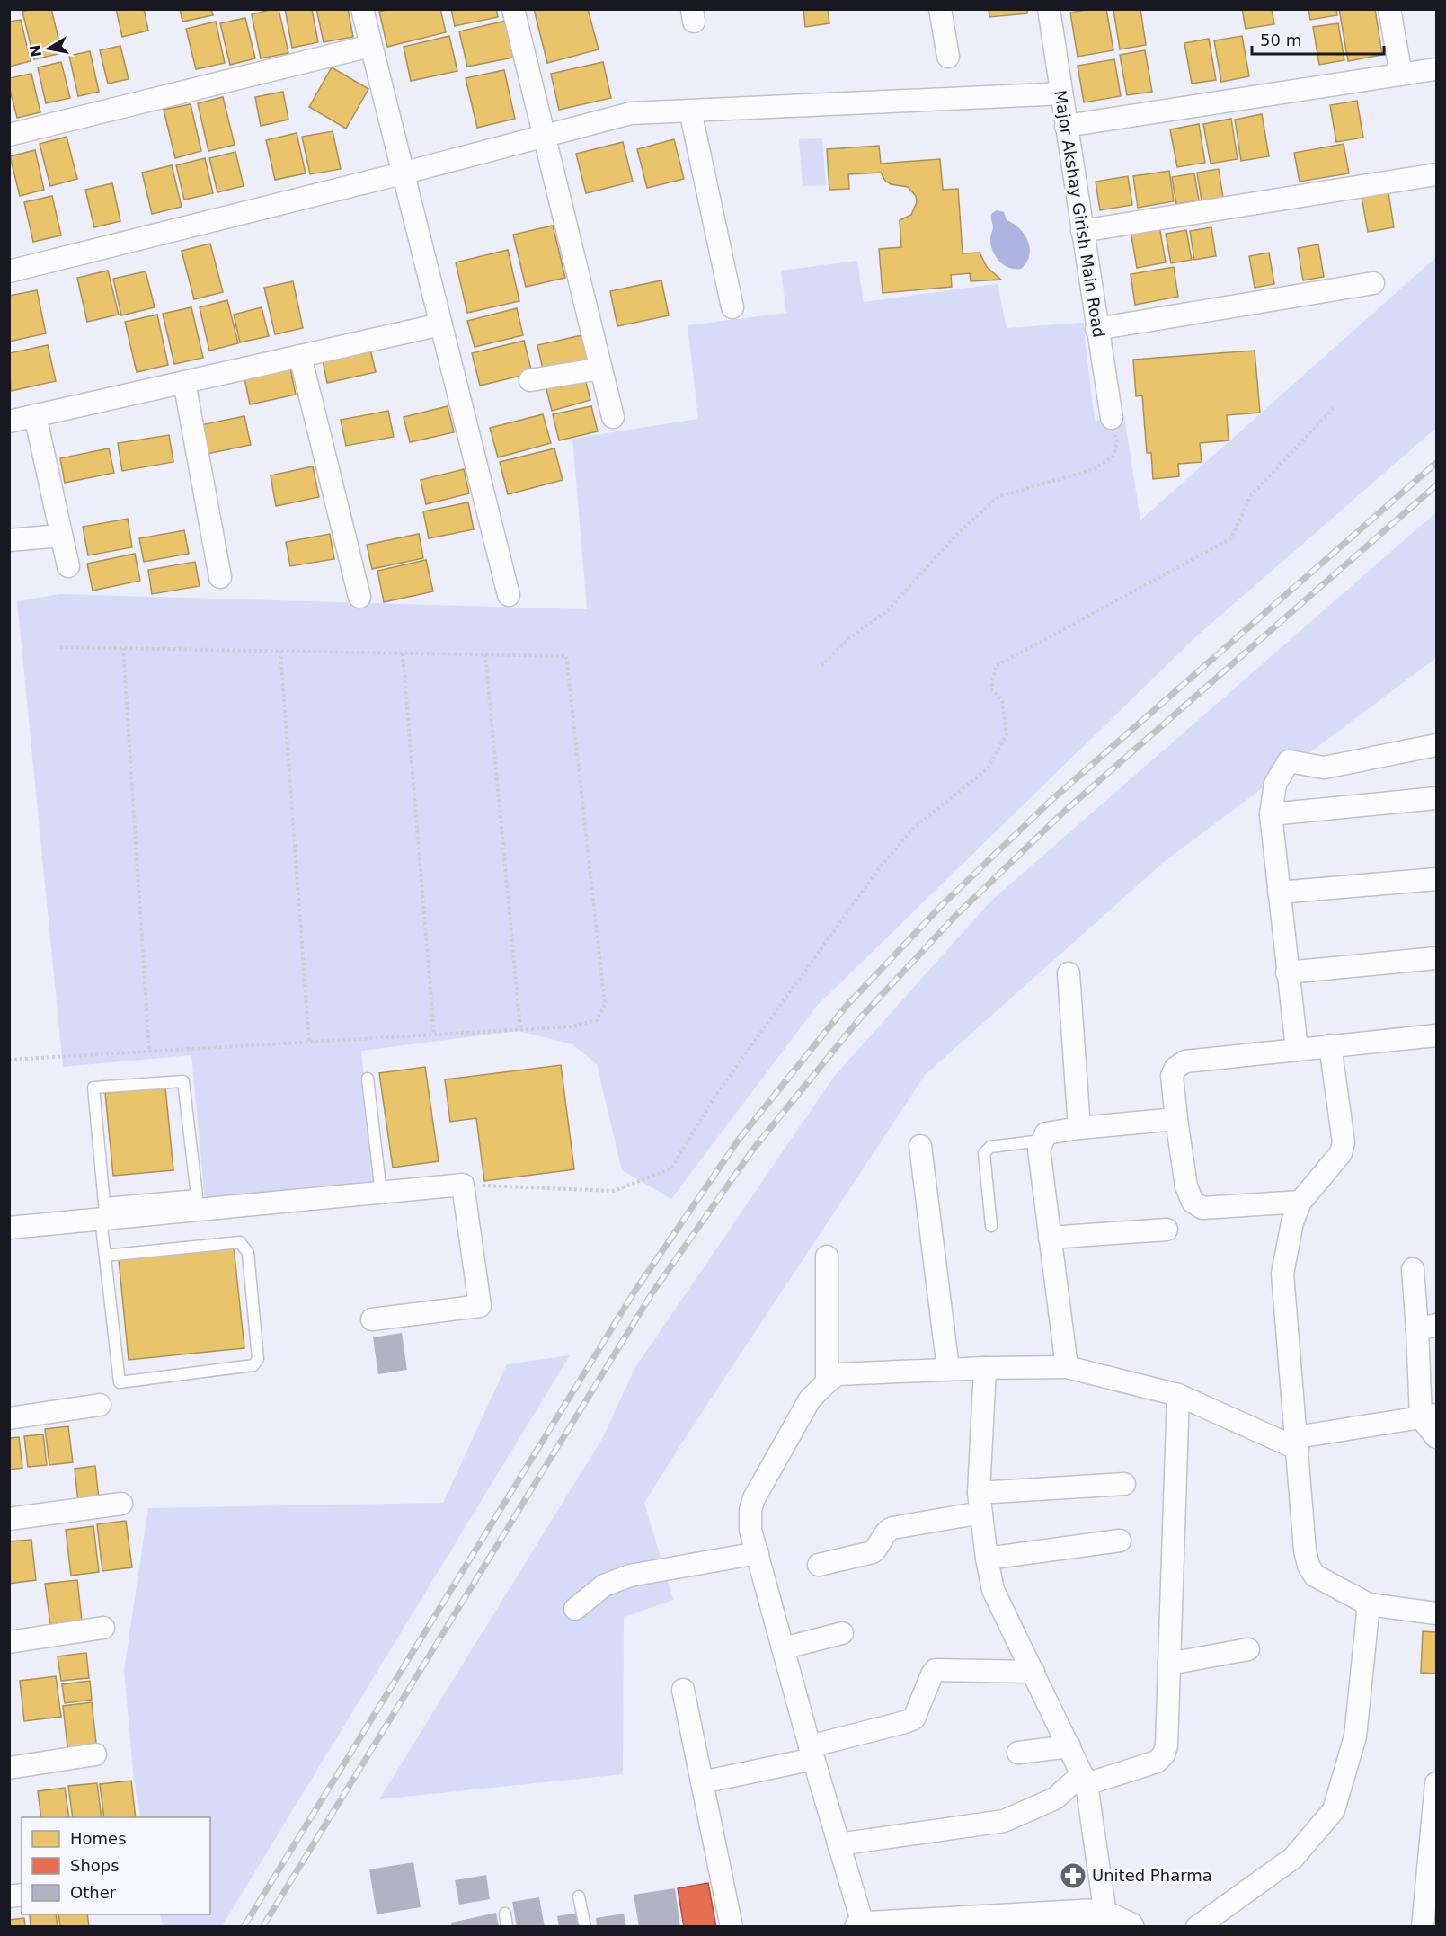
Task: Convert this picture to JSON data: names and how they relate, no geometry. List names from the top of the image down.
{
  "streets": {
    "street": ["Major Akshay Girish Main Road"]
  },
  "places": {
    "pharmacy": ["United Pharma"]
  },
  "legend": ["Homes", "Shops", "Other"],
  "scale_bar": "50 m",
  "north": "left"
}
